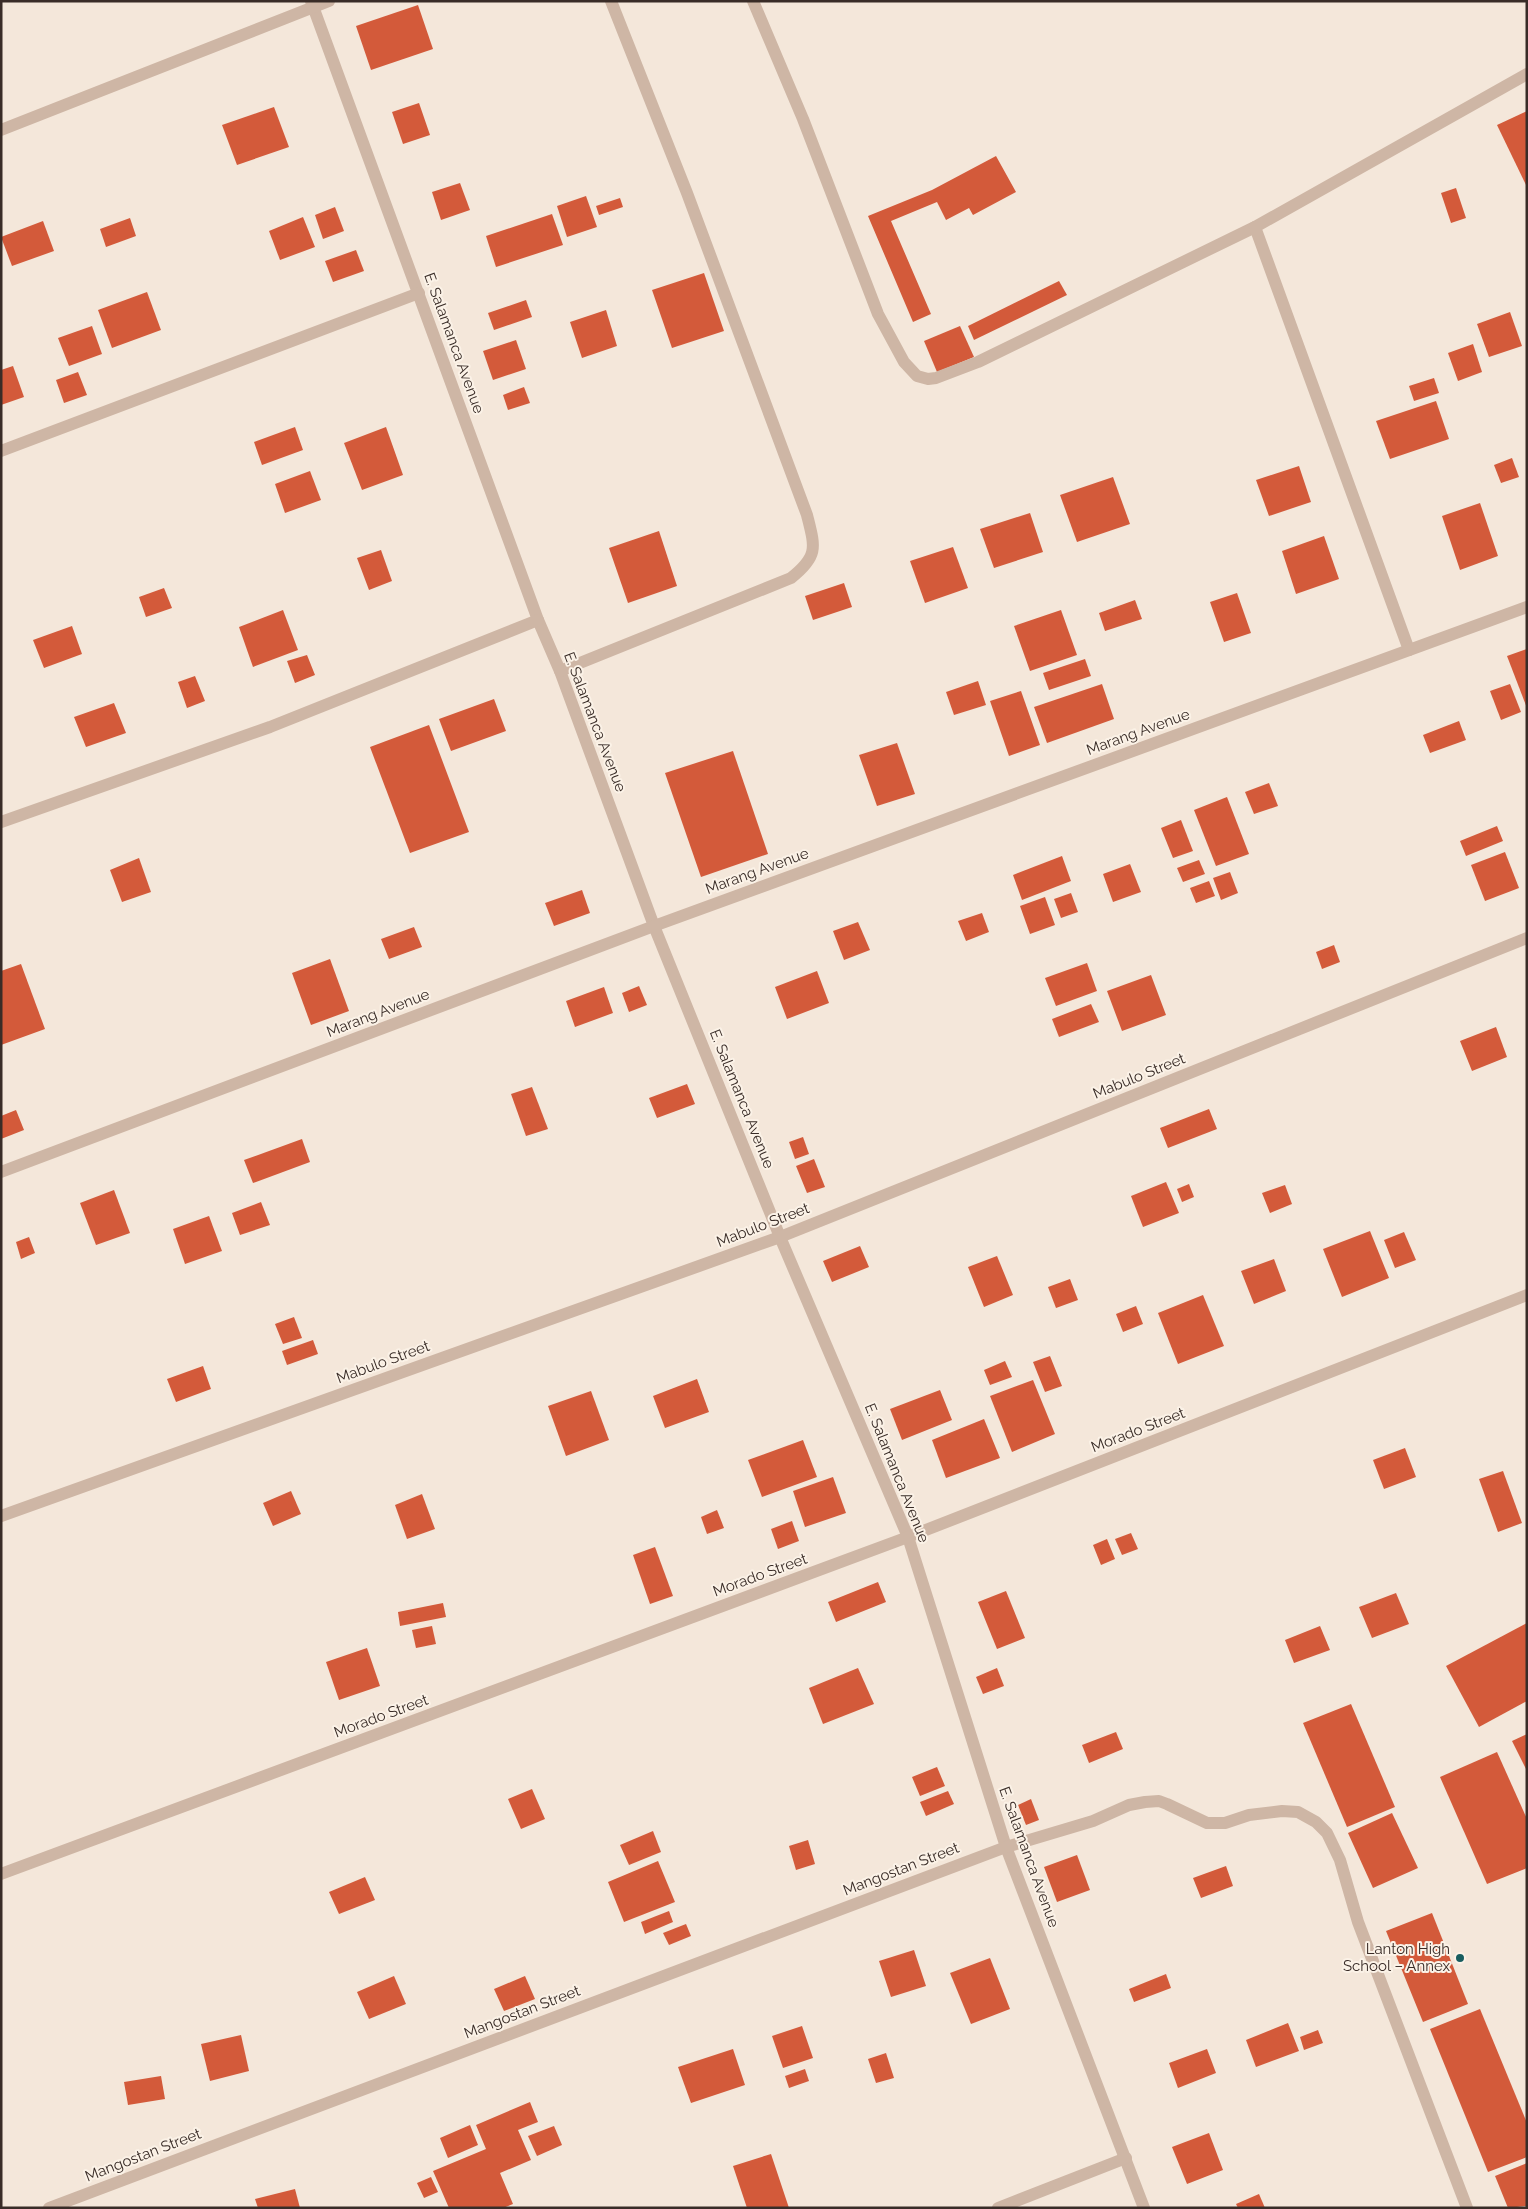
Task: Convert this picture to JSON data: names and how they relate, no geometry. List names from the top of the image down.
{
  "streets": {
    "street": [
      "E. Salamanca Avenue",
      "Marang Avenue",
      "Mabulo Street",
      "Morado Street",
      "Mangostan Street"
    ]
  },
  "crossings": [
    ["E. Salamanca Avenue", "Marang Avenue"],
    ["E. Salamanca Avenue", "Mabulo Street"],
    ["E. Salamanca Avenue", "Morado Street"],
    ["E. Salamanca Avenue", "Mangostan Street"]
  ],
  "places": ["Lanton High School – Annex"]
}
